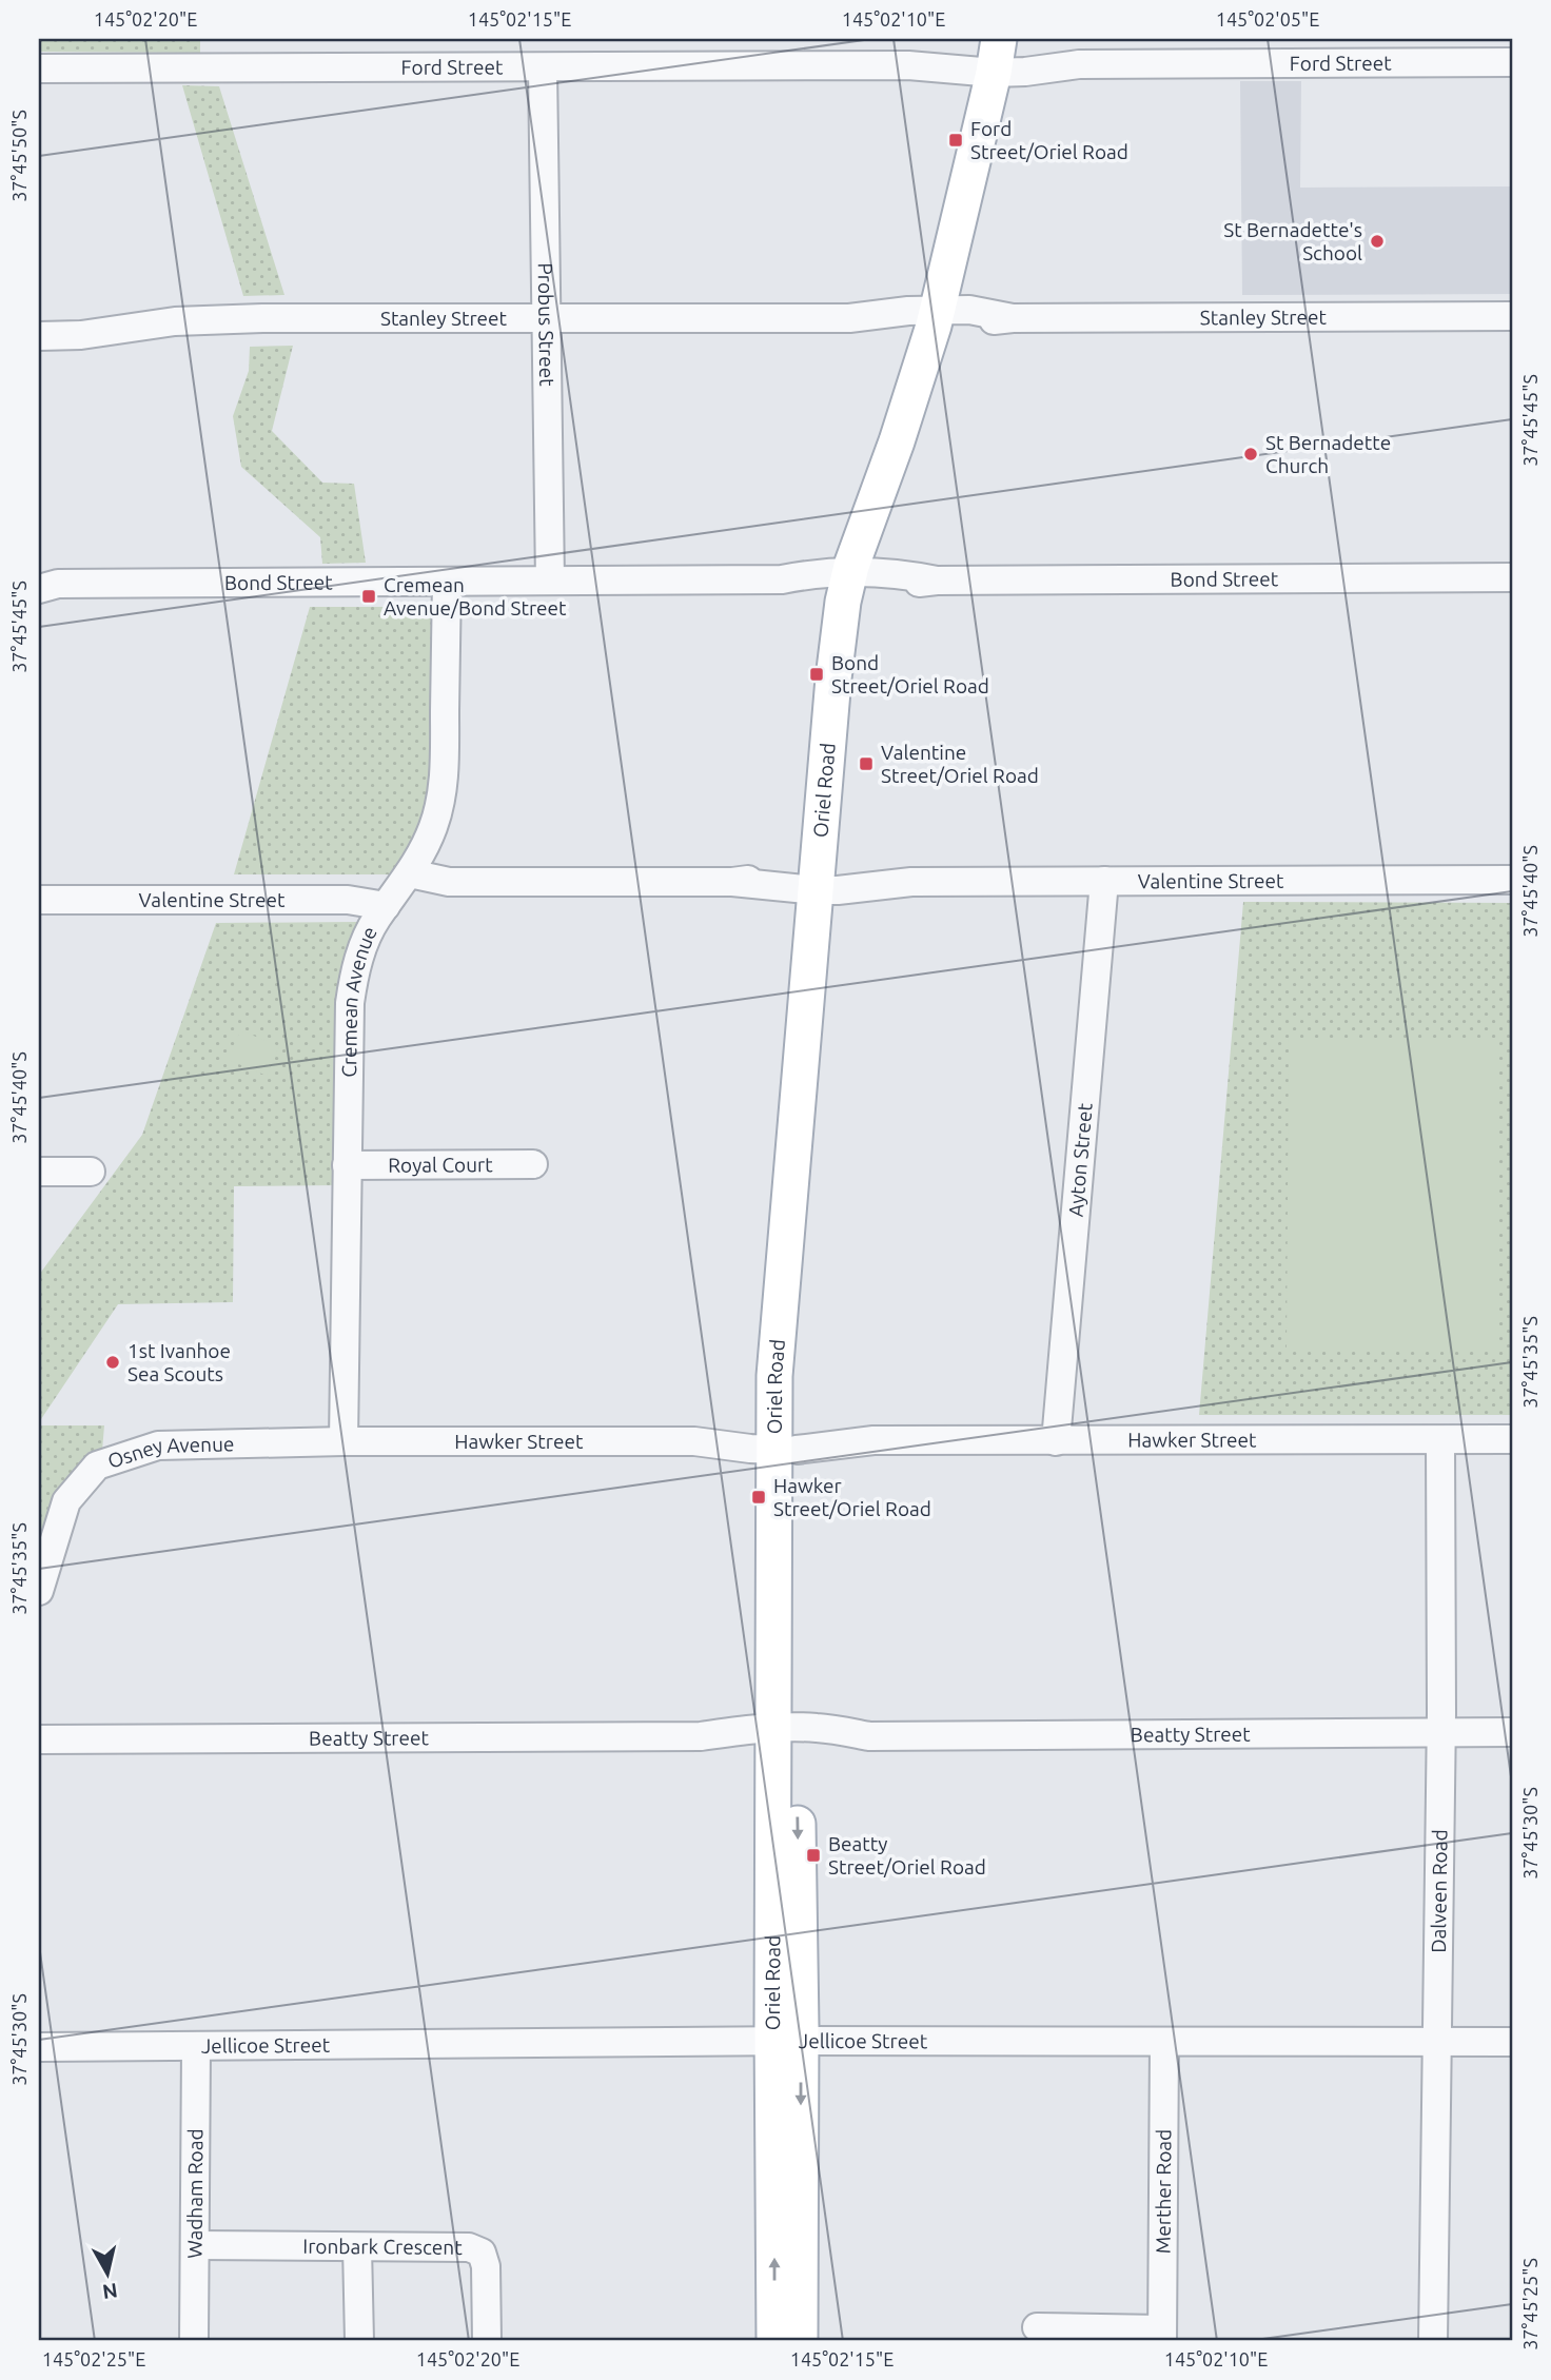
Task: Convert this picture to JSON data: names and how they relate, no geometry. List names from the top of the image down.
{
  "streets": {
    "main road": ["Oriel Road"],
    "street": [
      "Ford Street",
      "Stanley Street",
      "Probus Street",
      "Bond Street",
      "Valentine Street",
      "Cremean Avenue",
      "Ayton Street",
      "Royal Court",
      "Hawker Street",
      "Osney Avenue",
      "Beatty Street",
      "Dalveen Road",
      "Jellicoe Street",
      "Merther Road",
      "Wadham Road",
      "Ironbark Crescent"
    ]
  },
  "crossings": [
    ["Ford Street", "Probus Street"],
    ["Ford Street", "Oriel Road"],
    ["Stanley Street", "Probus Street"],
    ["Stanley Street", "Oriel Road"],
    ["Probus Street", "Bond Street"],
    ["Bond Street", "Oriel Road"],
    ["Bond Street", "Cremean Avenue"],
    ["Oriel Road", "Valentine Street"],
    ["Oriel Road", "Hawker Street"],
    ["Oriel Road", "Beatty Street"],
    ["Oriel Road", "Jellicoe Street"],
    ["Valentine Street", "Cremean Avenue"],
    ["Valentine Street", "Ayton Street"],
    ["Cremean Avenue", "Royal Court"],
    ["Cremean Avenue", "Hawker Street"],
    ["Cremean Avenue", "Osney Avenue"],
    ["Ayton Street", "Hawker Street"],
    ["Hawker Street", "Osney Avenue"],
    ["Hawker Street", "Dalveen Road"],
    ["Beatty Street", "Dalveen Road"],
    ["Dalveen Road", "Jellicoe Street"],
    ["Jellicoe Street", "Merther Road"],
    ["Jellicoe Street", "Wadham Road"],
    ["Wadham Road", "Ironbark Crescent"]
  ],
  "places": {
    "transit": [
      "Ford Street/Oriel Road",
      "Cremean Avenue/Bond Street",
      "Bond Street/Oriel Road",
      "Valentine Street/Oriel Road",
      "Hawker Street/Oriel Road",
      "Beatty Street/Oriel Road"
    ],
    "other": ["St Bernadette's School", "St Bernadette Church", "1st Ivanhoe Sea Scouts"]
  },
  "north": "bottom",
  "coordinates": [
    "145°02'20\"E",
    "145°02'15\"E",
    "145°02'10\"E",
    "145°02'05\"E",
    "37°45'50\"S",
    "37°45'45\"S",
    "37°45'40\"S",
    "37°45'35\"S",
    "37°45'30\"S",
    "37°45'25\"S",
    "145°02'25\"E"
  ]
}
